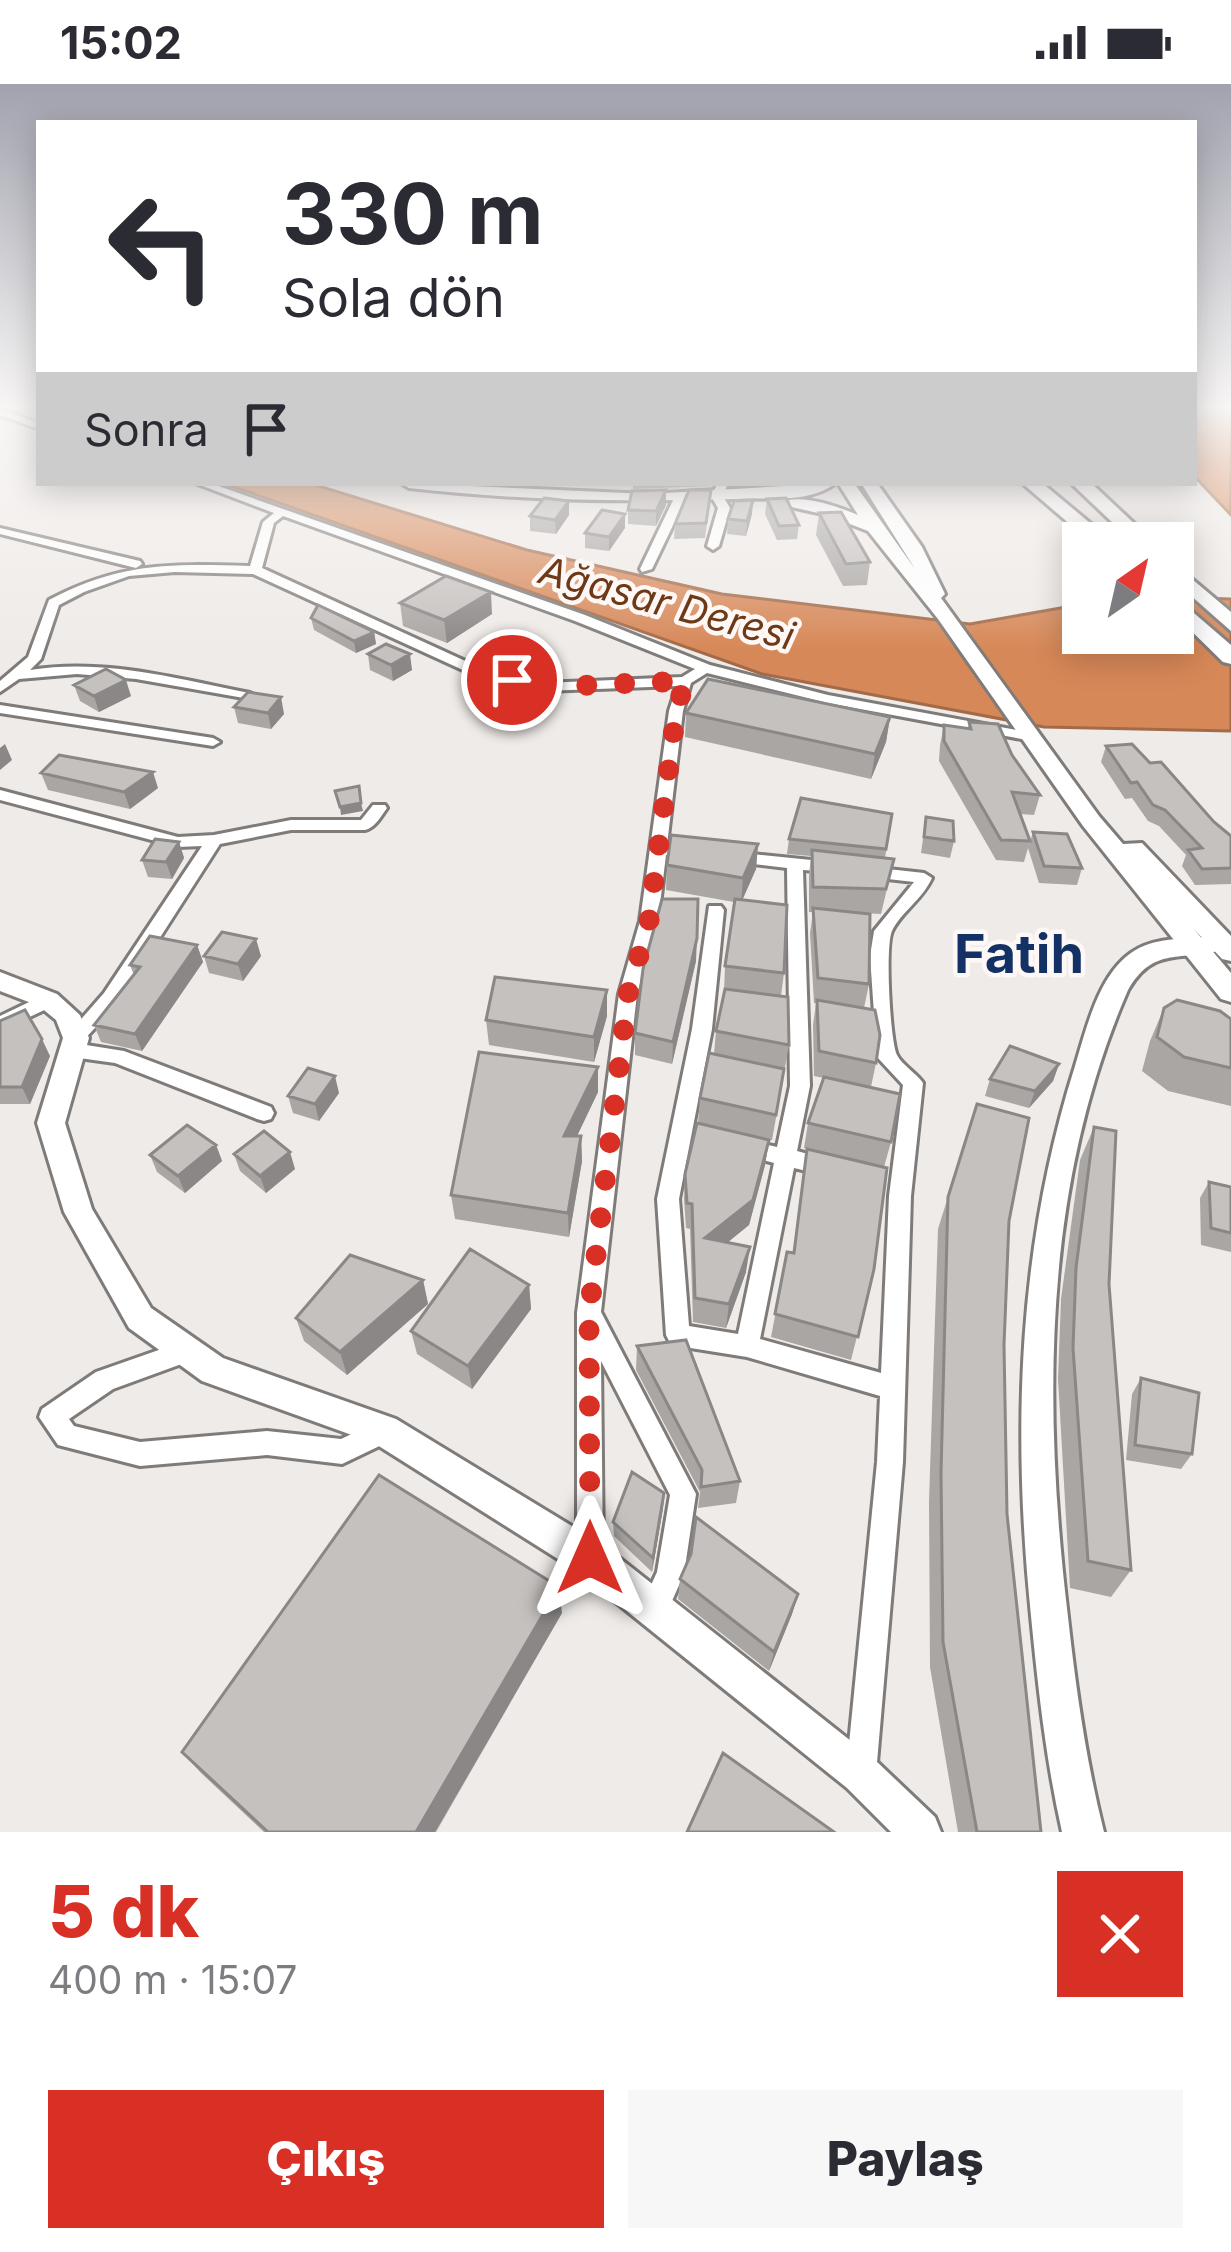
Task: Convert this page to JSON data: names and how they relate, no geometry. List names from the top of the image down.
{
  "districts": ["Fatih"],
  "water": ["Ağasar Deresi"],
  "north": "top right",
  "page": {
    "status": "15:02",
    "turn": ["330 m", "Sola dön"],
    "then": "Sonra",
    "heading": ["5 dk", "400 m · 15:07"],
    "buttons": ["Çıkış", "Paylaş"]
  }
}
